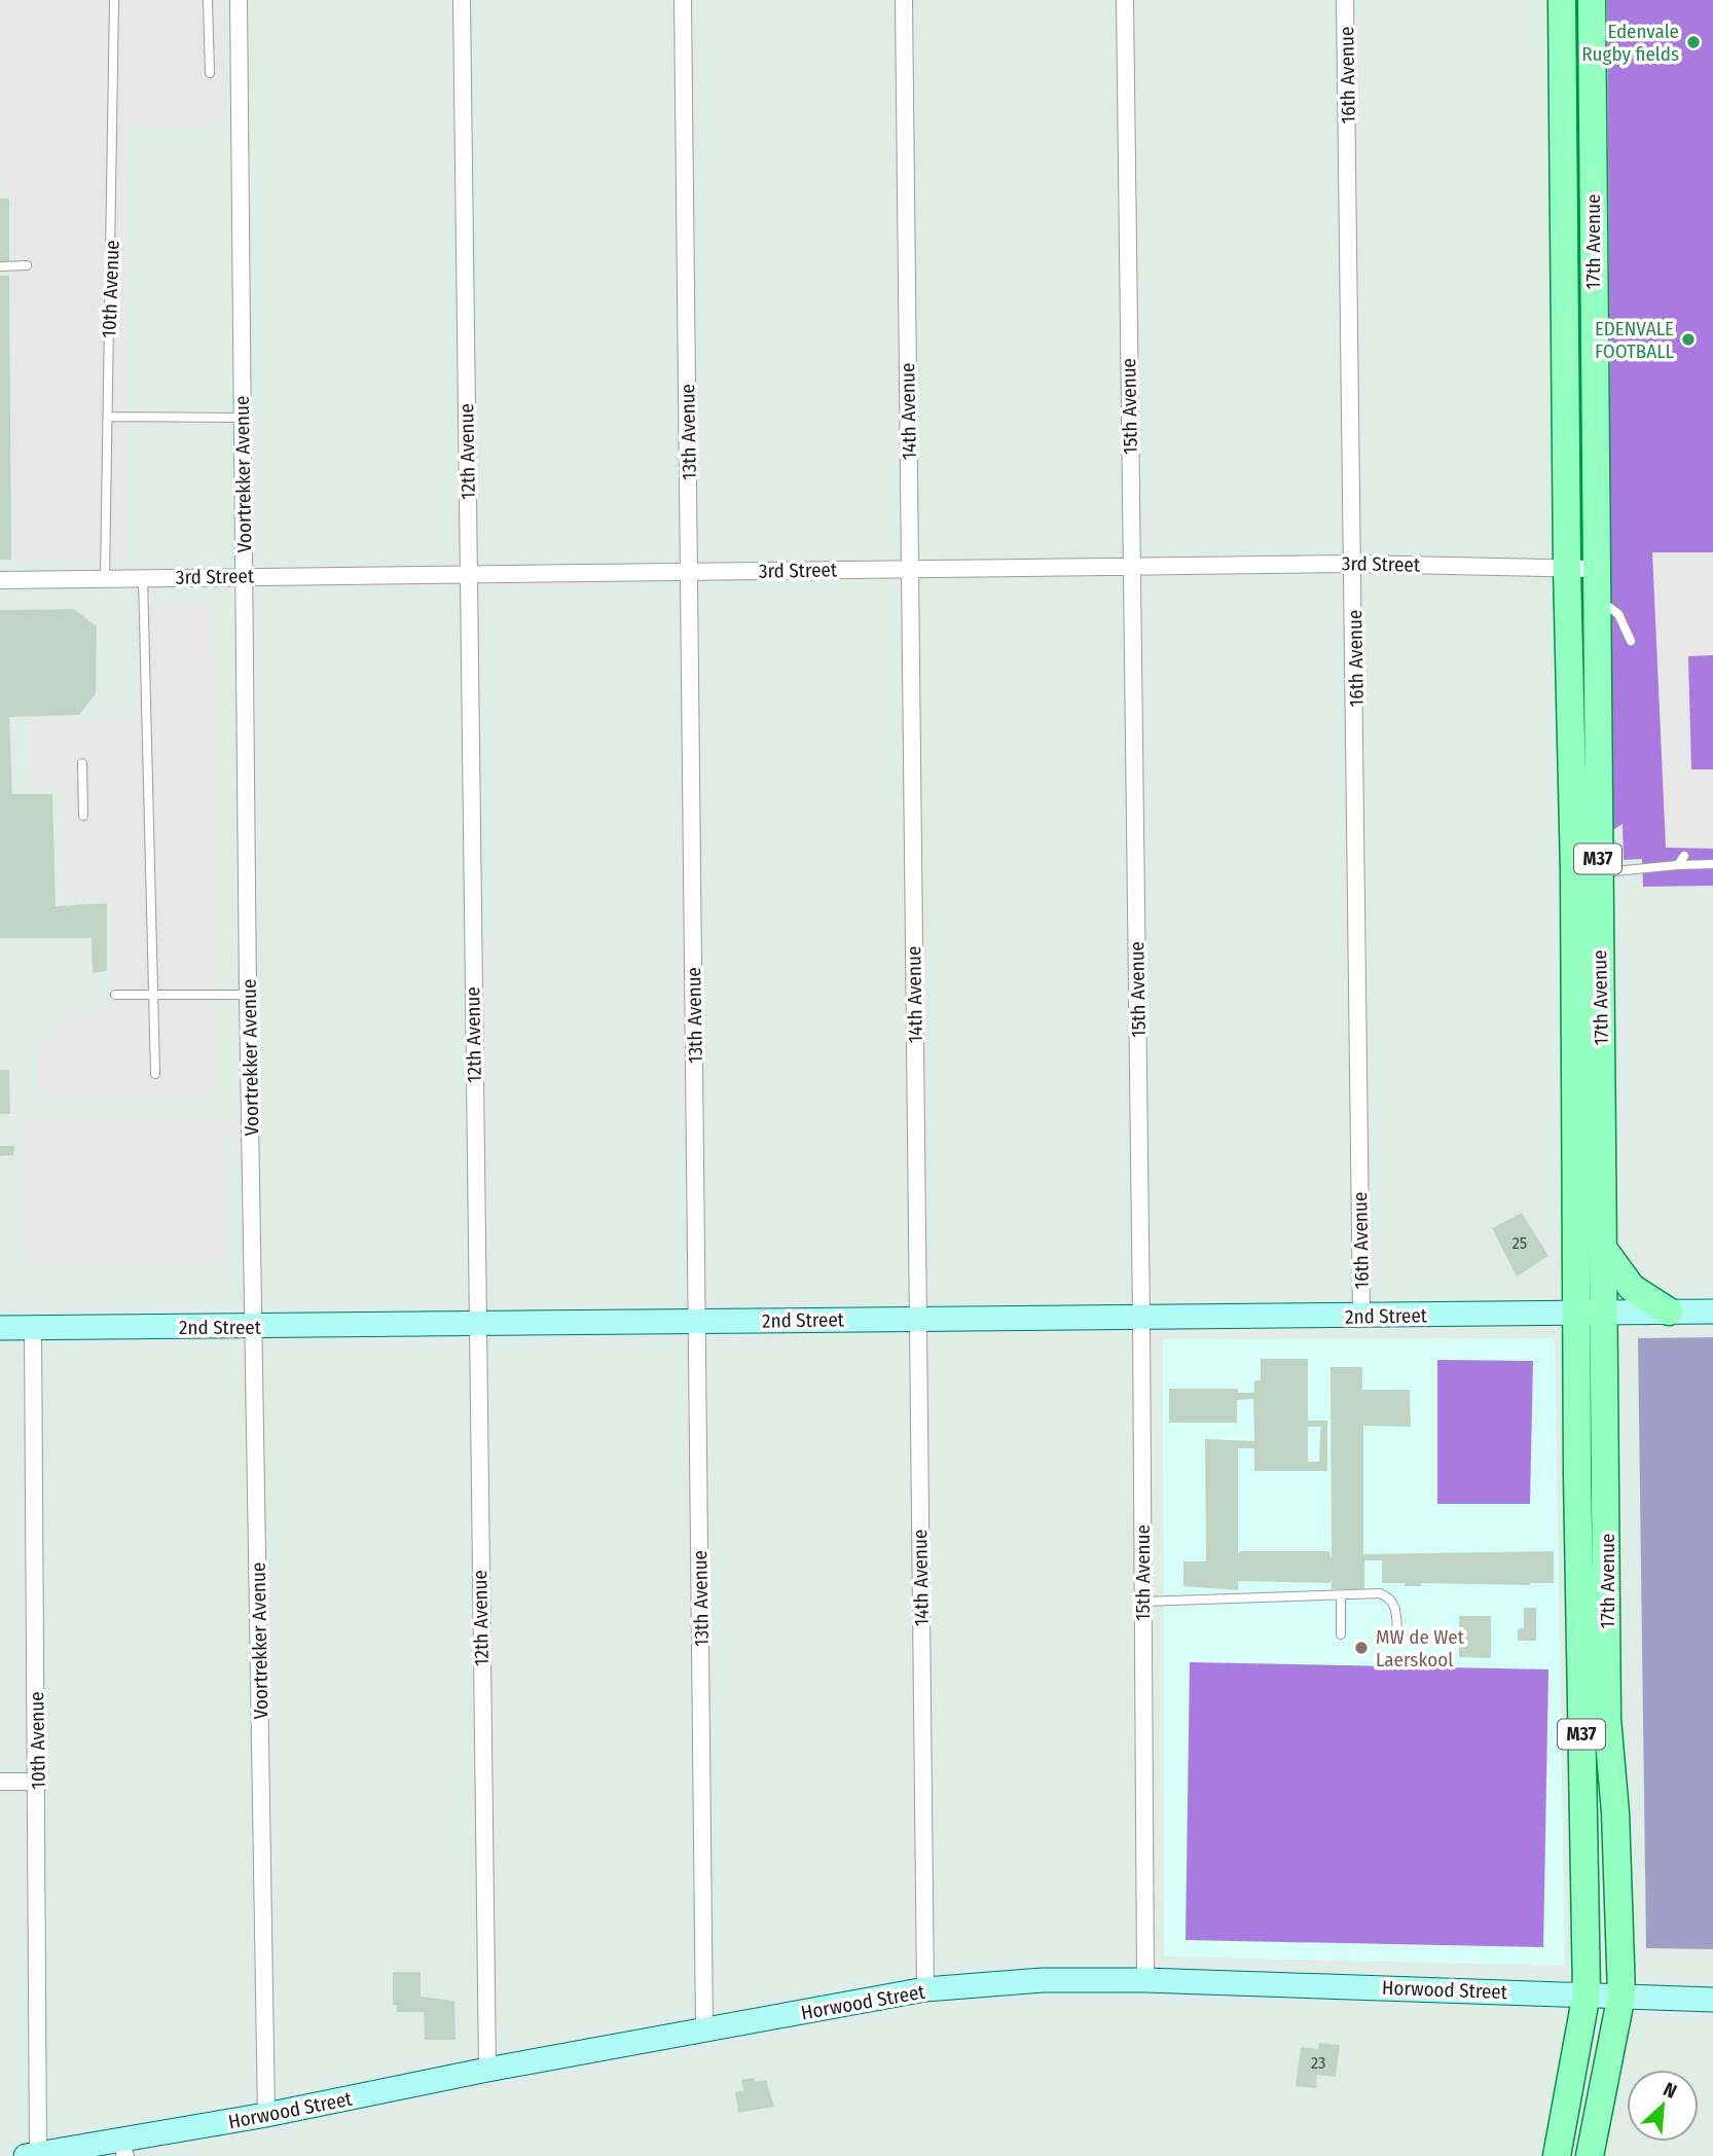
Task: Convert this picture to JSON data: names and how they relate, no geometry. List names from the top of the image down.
{
  "streets": {
    "main road": [
      "17th Avenue",
      "M37",
      "2nd Street",
      "Horwood Street"
    ],
    "street": [
      "16th Avenue",
      "10th Avenue",
      "15th Avenue",
      "14th Avenue",
      "13th Avenue",
      "12th Avenue",
      "Voortrekker Avenue",
      "3rd Street"
    ]
  },
  "crossings": [
    ["16th Avenue", "3rd Street"],
    ["16th Avenue", "2nd Street"],
    ["17th Avenue", "3rd Street"],
    ["17th Avenue", "M37"],
    ["17th Avenue", "2nd Street"],
    ["17th Avenue", "Horwood Street"],
    ["10th Avenue", "3rd Street"],
    ["10th Avenue", "2nd Street"],
    ["10th Avenue", "Horwood Street"],
    ["15th Avenue", "3rd Street"],
    ["15th Avenue", "2nd Street"],
    ["15th Avenue", "Horwood Street"],
    ["14th Avenue", "3rd Street"],
    ["14th Avenue", "2nd Street"],
    ["14th Avenue", "Horwood Street"],
    ["13th Avenue", "3rd Street"],
    ["13th Avenue", "2nd Street"],
    ["13th Avenue", "Horwood Street"],
    ["12th Avenue", "3rd Street"],
    ["12th Avenue", "2nd Street"],
    ["12th Avenue", "Horwood Street"],
    ["Voortrekker Avenue", "3rd Street"],
    ["Voortrekker Avenue", "2nd Street"],
    ["Voortrekker Avenue", "Horwood Street"],
    ["M37", "Horwood Street"]
  ],
  "places": ["Edenvale Rugby fields", "EDENVALE FOOTBALL", "MW de Wet Laerskool"],
  "house_numbers": ["25", "23"],
  "north": "top right"
}
